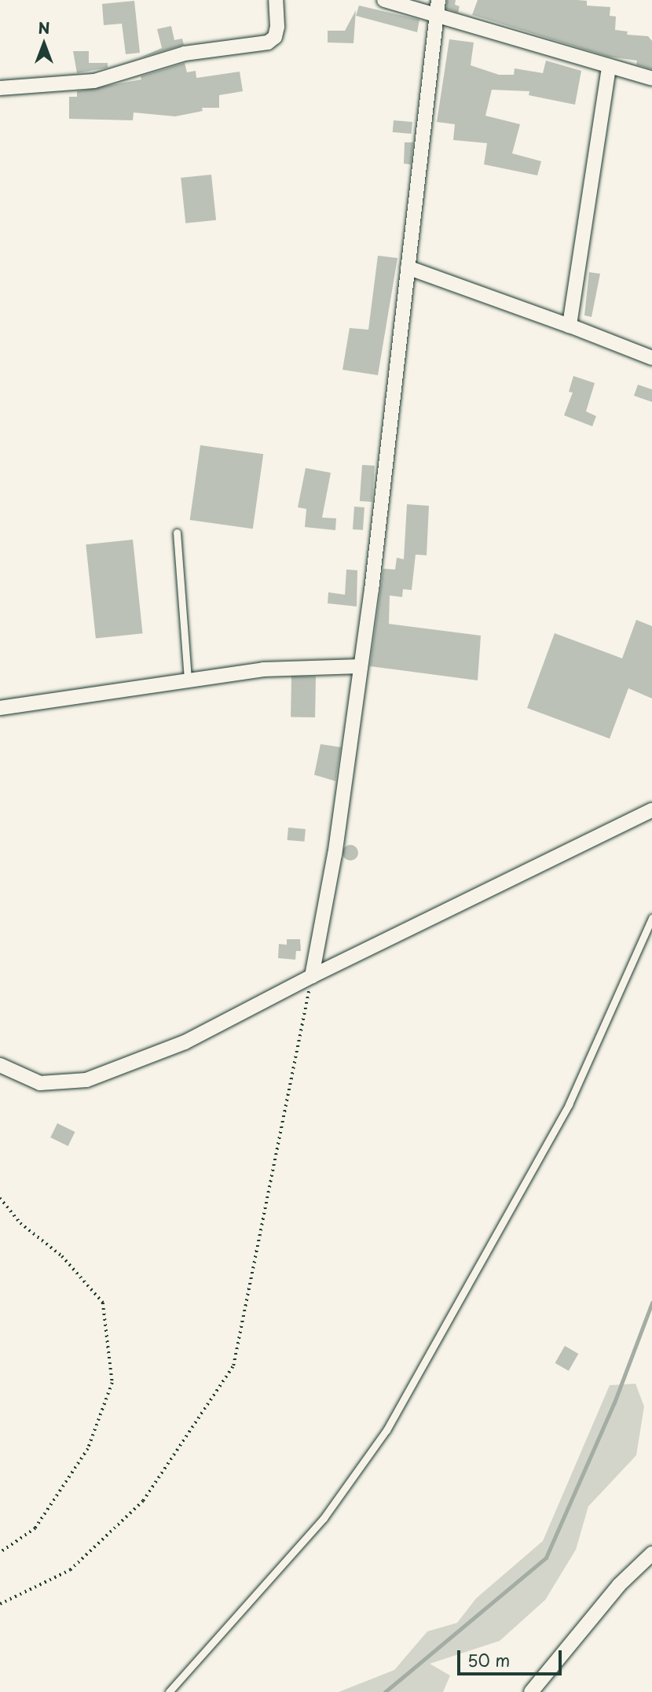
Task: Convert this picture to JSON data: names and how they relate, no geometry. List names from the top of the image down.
{
  "scale_bar": "50 m",
  "north": "top"
}
